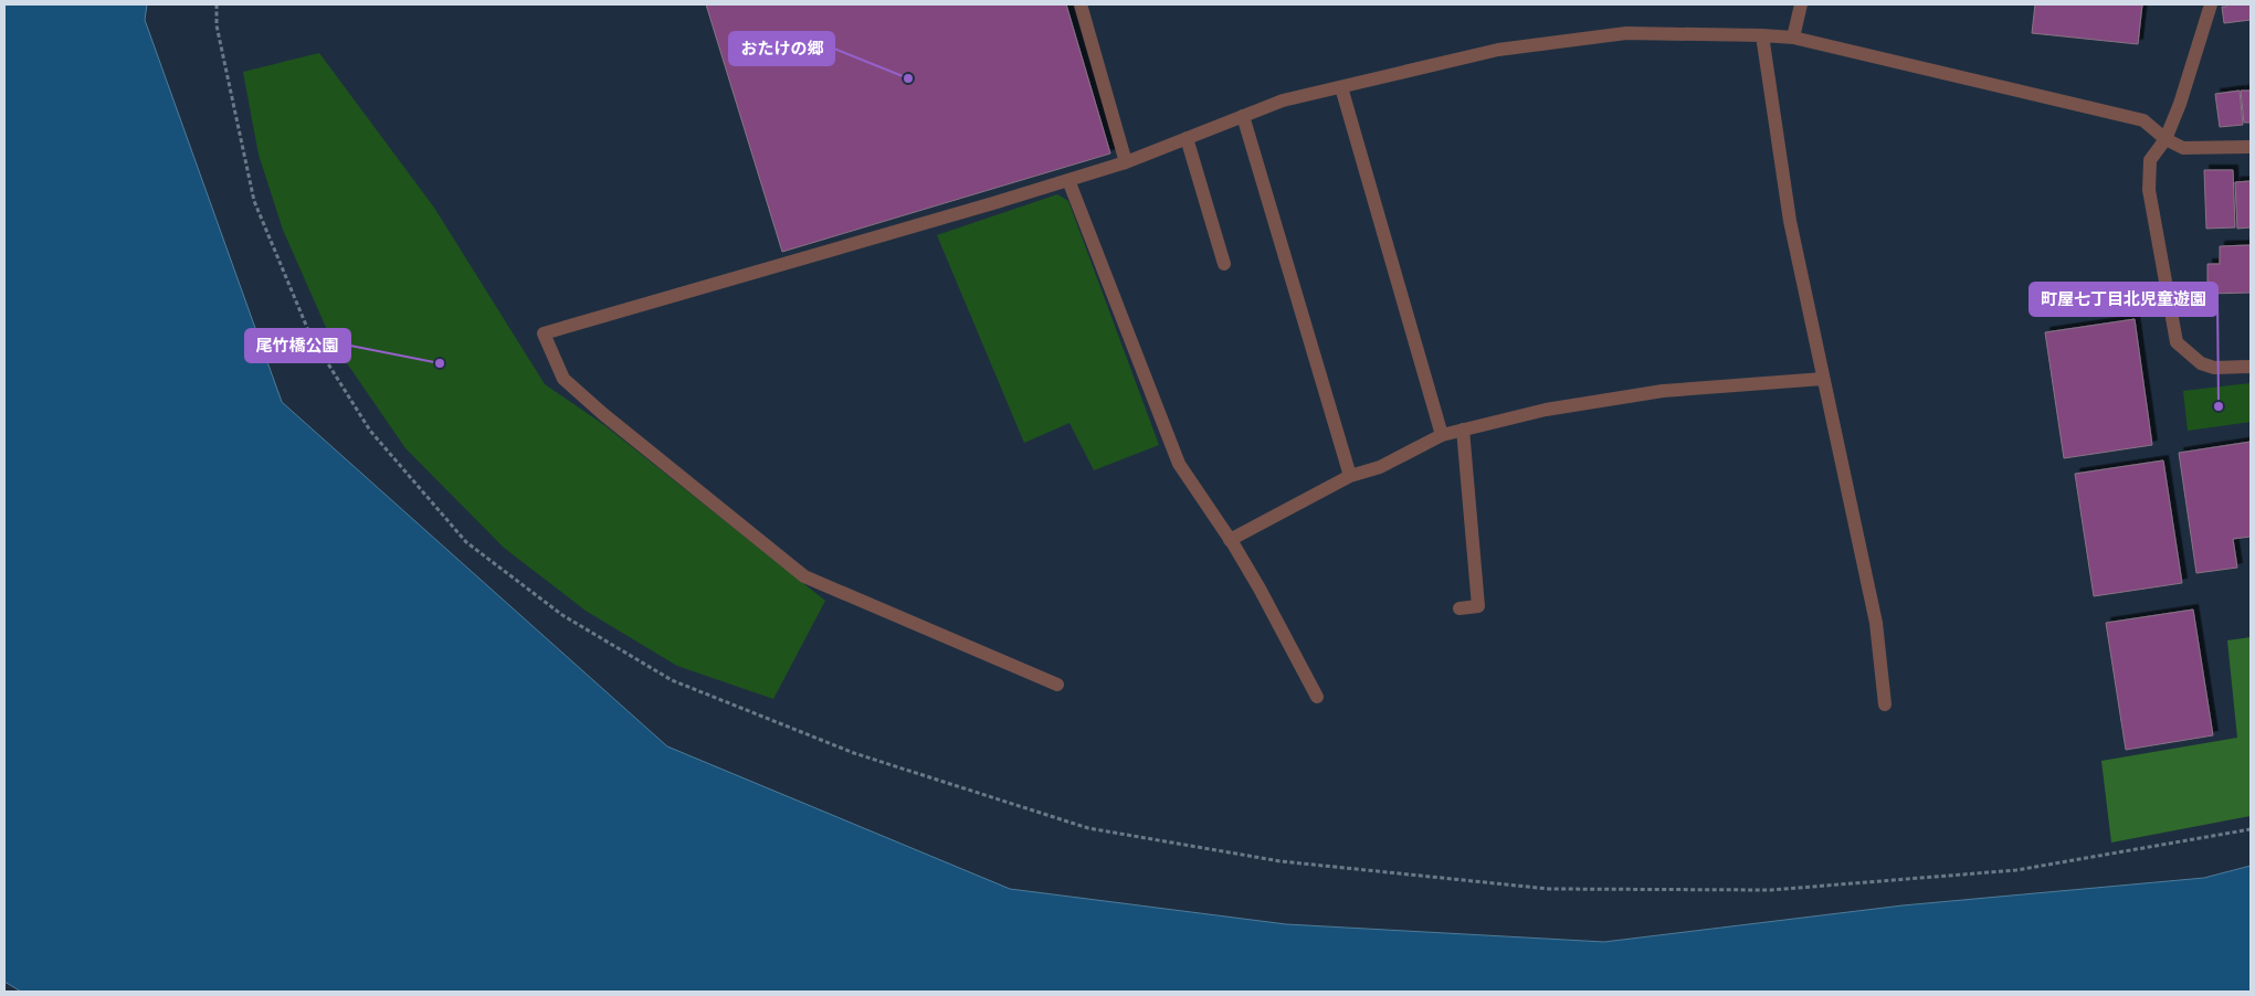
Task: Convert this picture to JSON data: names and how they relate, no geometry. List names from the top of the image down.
{
  "places": ["おたけの郷", "尾竹橋公園", "町屋七丁目北児童遊園"]
}
